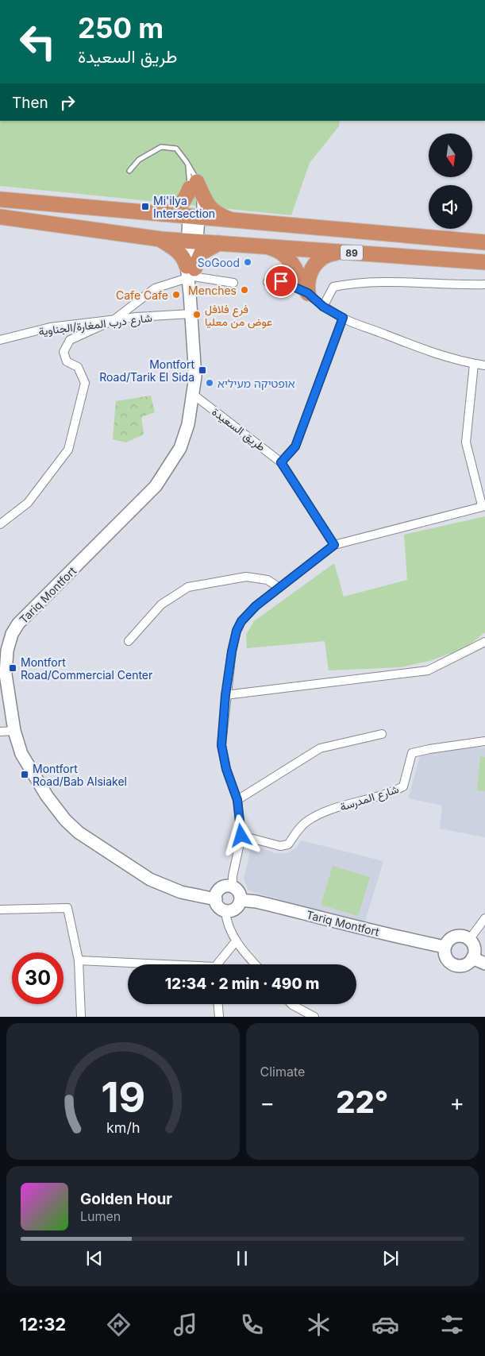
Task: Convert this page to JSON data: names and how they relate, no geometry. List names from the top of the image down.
{
  "streets": {
    "highway": ["89"],
    "main road": ["Tariq Montfort"],
    "street": ["شارع درب المغارة/الجناوية", "طريق السعيدة", "شارع المدرسة"]
  },
  "crossings": [
    ["89", "Tariq Montfort"],
    ["شارع درب المغارة/الجناوية", "Tariq Montfort"],
    ["طريق السعيدة", "Tariq Montfort"]
  ],
  "places": {
    "transit": [
      "Mi'ilya Intersection",
      "Montfort Road/Tarik El Sida",
      "Montfort Road/Commercial Center",
      "Montfort Road/Bab Alsiakel"
    ],
    "other": [
      "SoGood",
      "Menches",
      "Cafe Cafe",
      "فرع فلافل عوض من معليا",
      "אופטיקה מעיליא"
    ]
  },
  "north": "bottom",
  "page": {
    "turn": ["250 m", "طريق السعيدة"],
    "then": "Then",
    "limit": "30",
    "trip": "12:34 · 2 min · 490 m",
    "tile": "Climate",
    "heat": ["−", "22°", "+"],
    "song": ["Golden Hour", "Lumen"],
    "tabs": "12:32",
    "gauge": ["19", "km/h"]
  }
}
